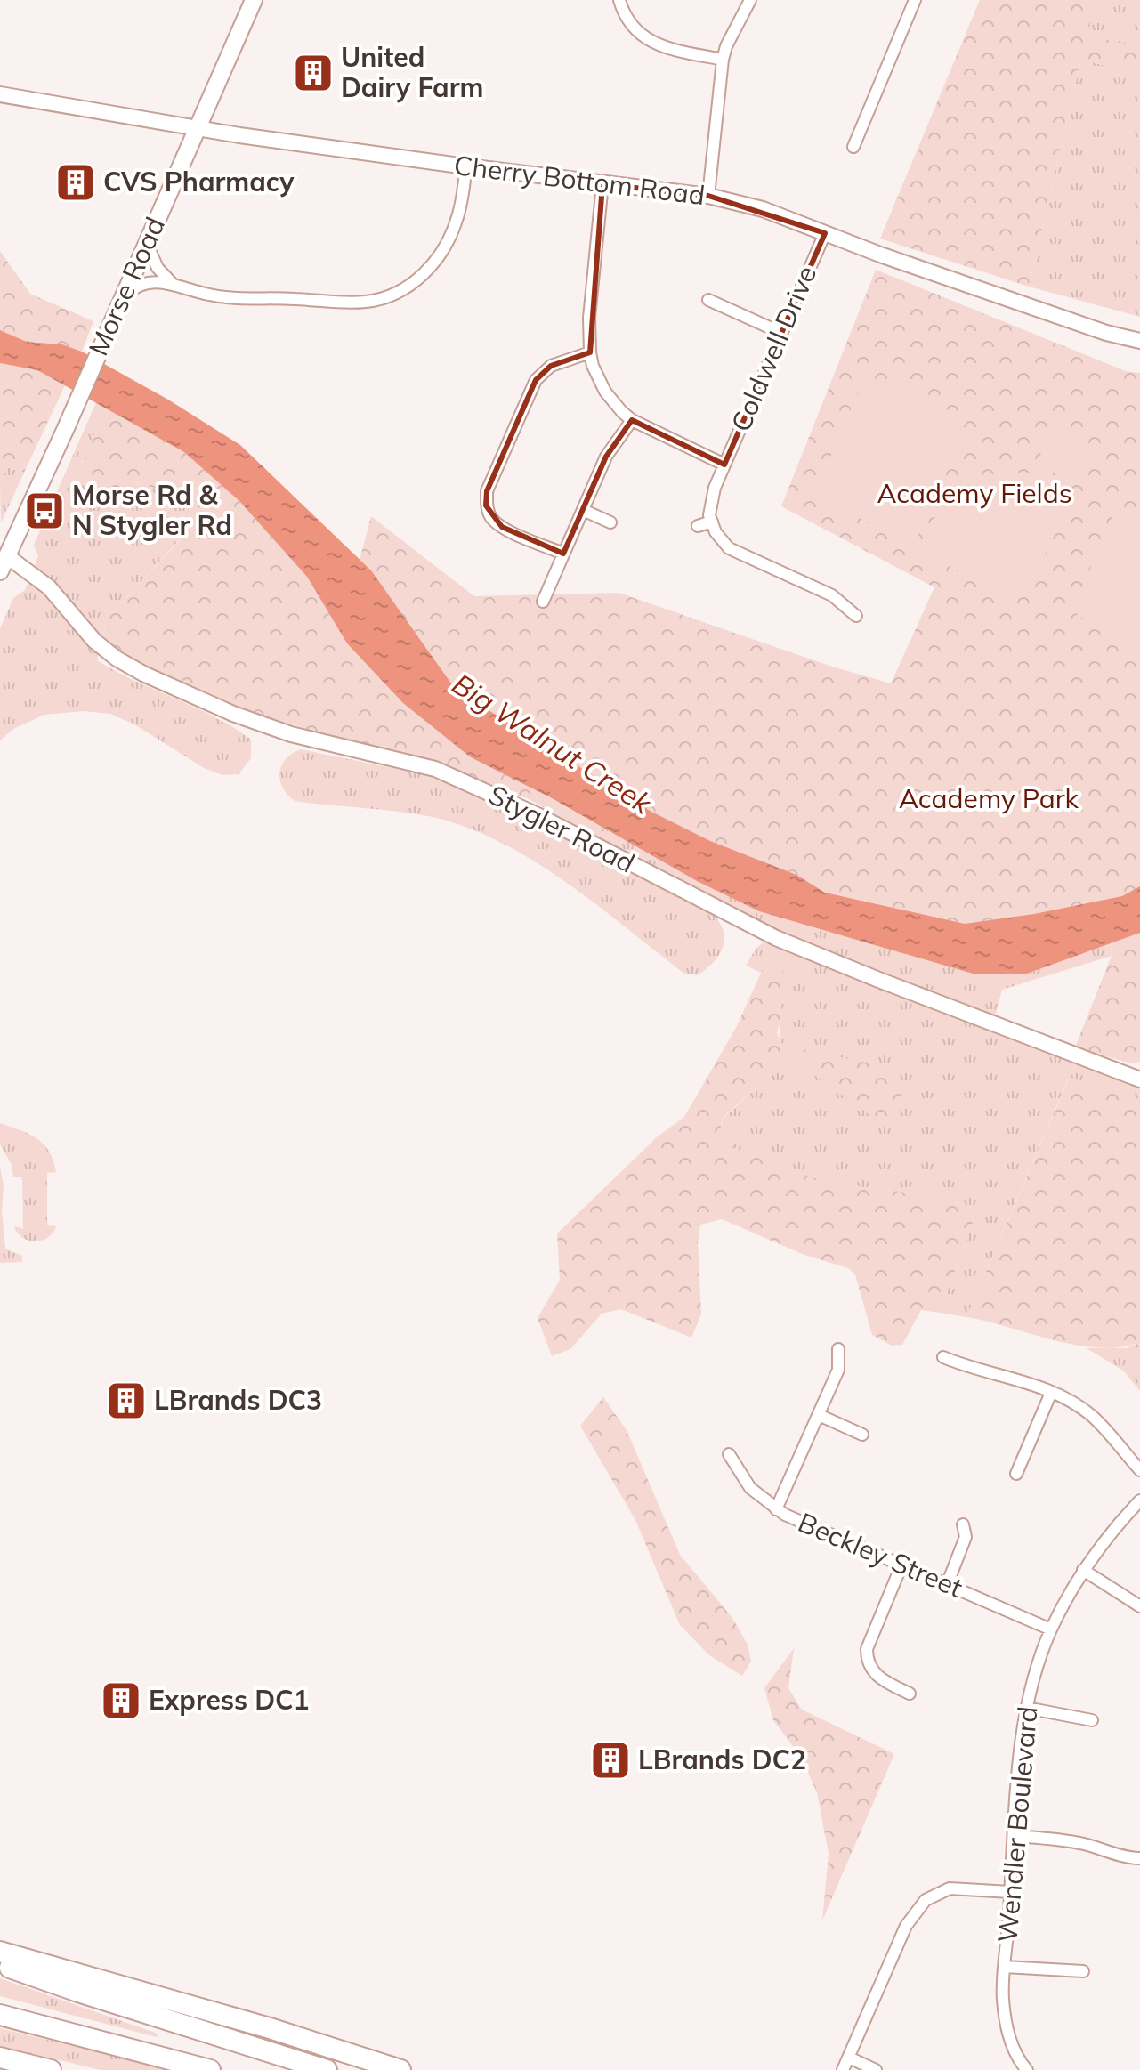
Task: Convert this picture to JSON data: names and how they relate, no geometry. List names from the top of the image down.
{
  "streets": {
    "main road": ["Cherry Bottom Road", "Morse Road", "Stygler Road"],
    "street": ["Coldwell Drive", "Beckley Street", "Wendler Boulevard"]
  },
  "crossings": [
    ["Cherry Bottom Road", "Morse Road"],
    ["Cherry Bottom Road", "Coldwell Drive"],
    ["Morse Road", "Stygler Road"],
    ["Beckley Street", "Wendler Boulevard"]
  ],
  "water": ["Big Walnut Creek"],
  "parks": ["Academy Fields", "Academy Park"],
  "places": {
    "building": [
      "United Dairy Farm",
      "CVS Pharmacy",
      "LBrands DC3",
      "Express DC1",
      "LBrands DC2"
    ],
    "bus stop": ["Morse Rd & N Stygler Rd"]
  }
}
